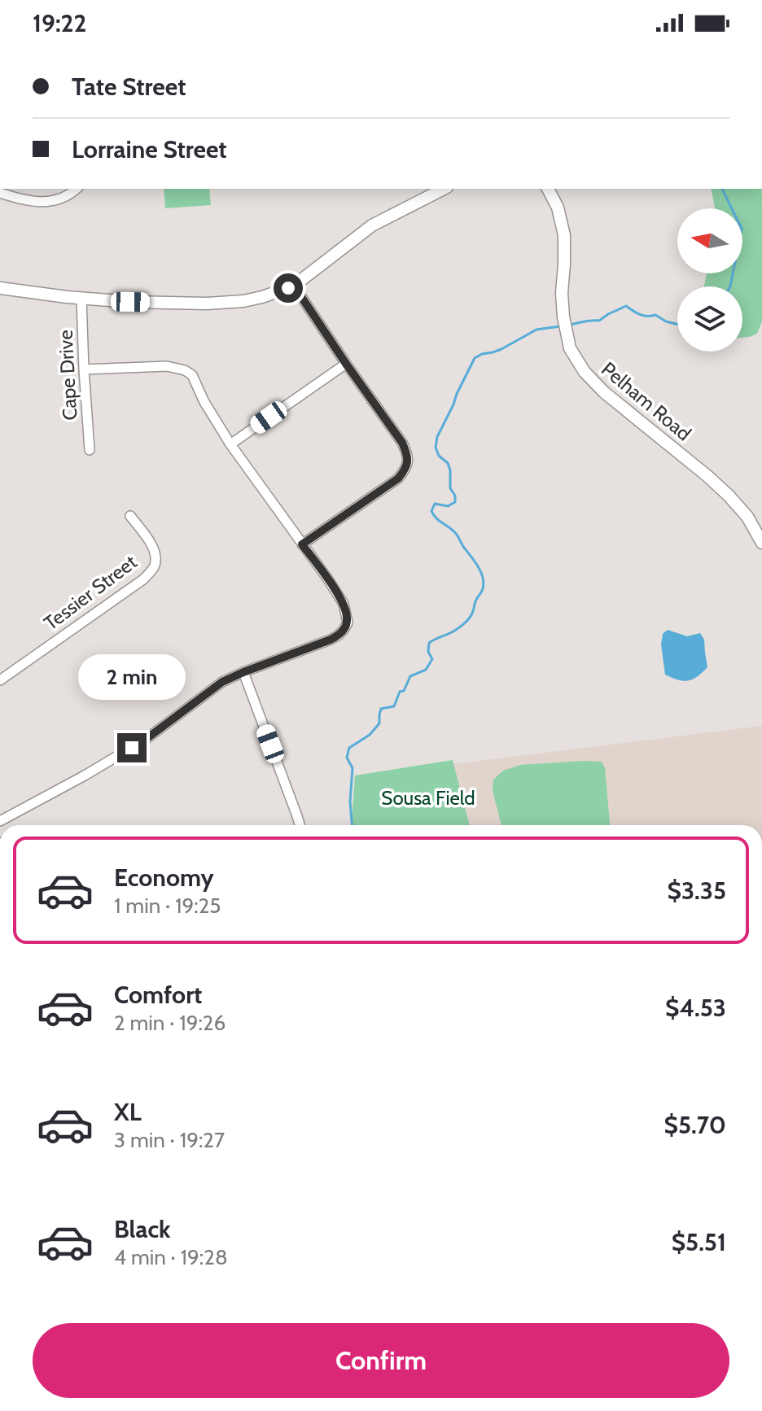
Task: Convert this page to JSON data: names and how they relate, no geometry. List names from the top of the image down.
{
  "streets": {
    "street": ["Cape Drive", "Pelham Road", "Tessier Street"]
  },
  "parks": ["Sousa Field"],
  "north": "left",
  "page": {
    "status": "19:22",
    "banner": ["Tate Street", "Lorraine Street"],
    "bubble": "2 min",
    "list": [
      {
        "name": "Economy",
        "note": "1 min · 19:25",
        "value": "$3.35"
      },
      {
        "name": "Comfort",
        "note": "2 min · 19:26",
        "value": "$4.53"
      },
      {
        "name": "XL",
        "note": "3 min · 19:27",
        "value": "$5.70"
      },
      {
        "name": "Black",
        "note": "4 min · 19:28",
        "value": "$5.51"
      }
    ],
    "buttons": "Confirm"
  }
}
